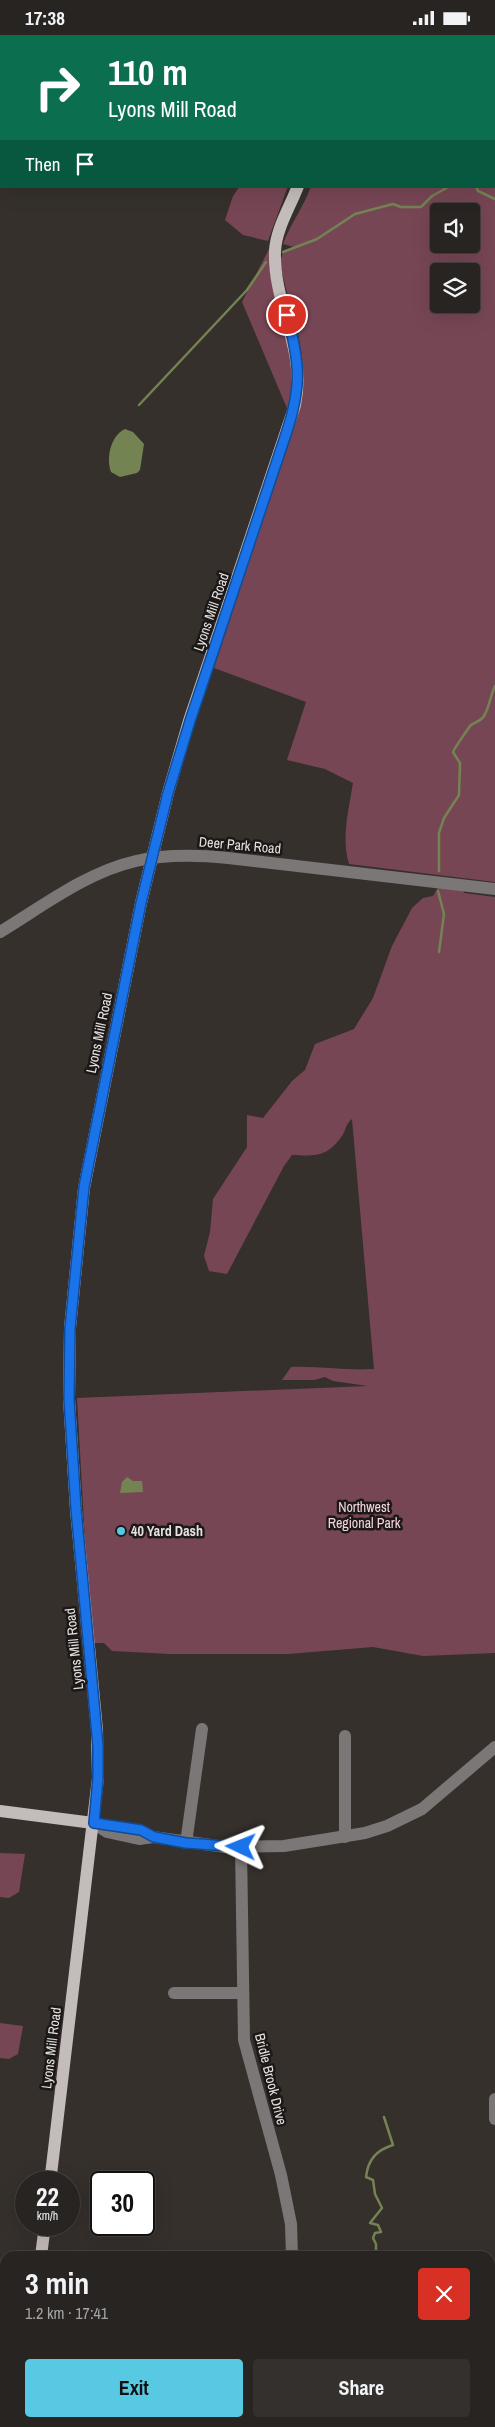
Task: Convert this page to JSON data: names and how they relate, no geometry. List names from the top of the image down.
{
  "streets": {
    "main road": ["Lyons Mill Road"],
    "street": ["Deer Park Road", "Bridle Brook Drive"]
  },
  "crossings": [
    ["Lyons Mill Road", "Deer Park Road"]
  ],
  "parks": ["Northwest Regional Park"],
  "places": ["40 Yard Dash"],
  "page": {
    "status": "17:38",
    "turn": ["110 m", "Lyons Mill Road"],
    "then": "Then",
    "speed": "22 km/h",
    "limit": "30",
    "heading": ["3 min", "1.2 km · 17:41"],
    "buttons": ["Exit", "Share"]
  }
}
